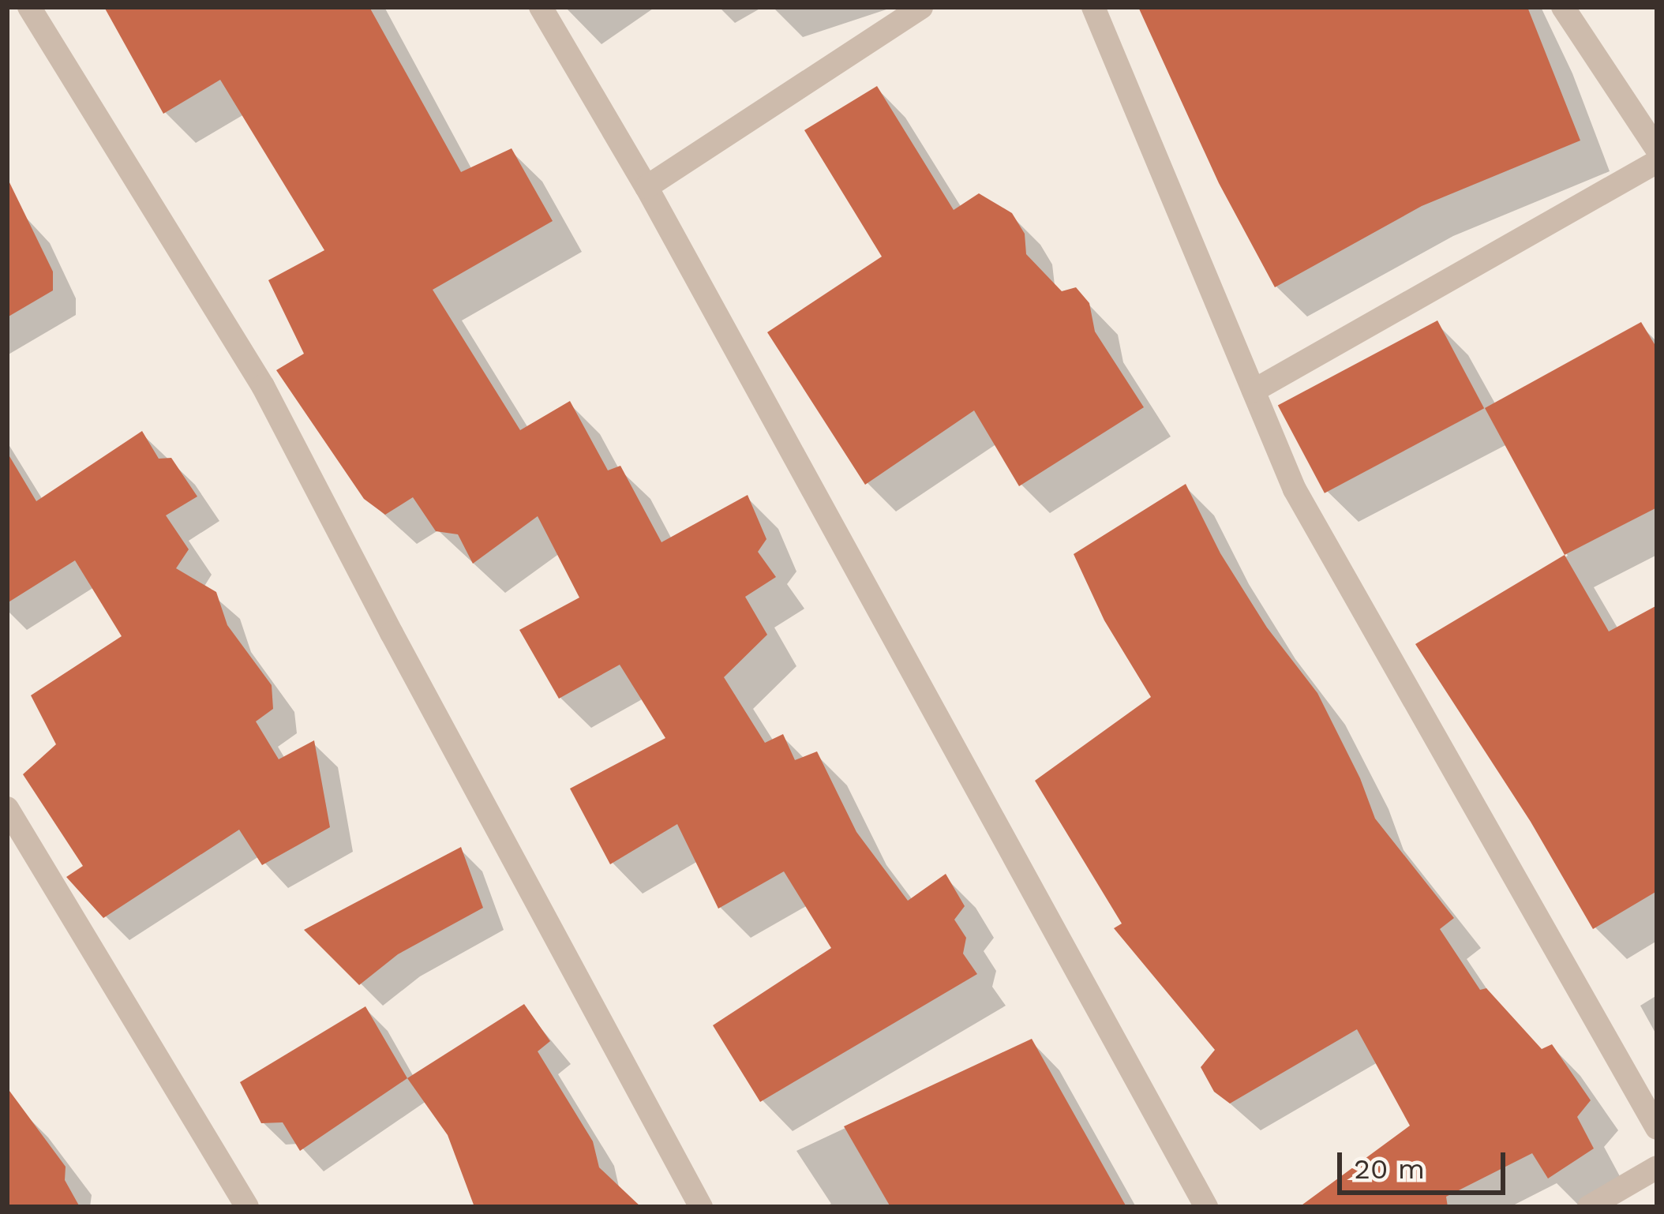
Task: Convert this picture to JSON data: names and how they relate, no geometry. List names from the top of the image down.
{
  "scale_bar": "20 m"
}
